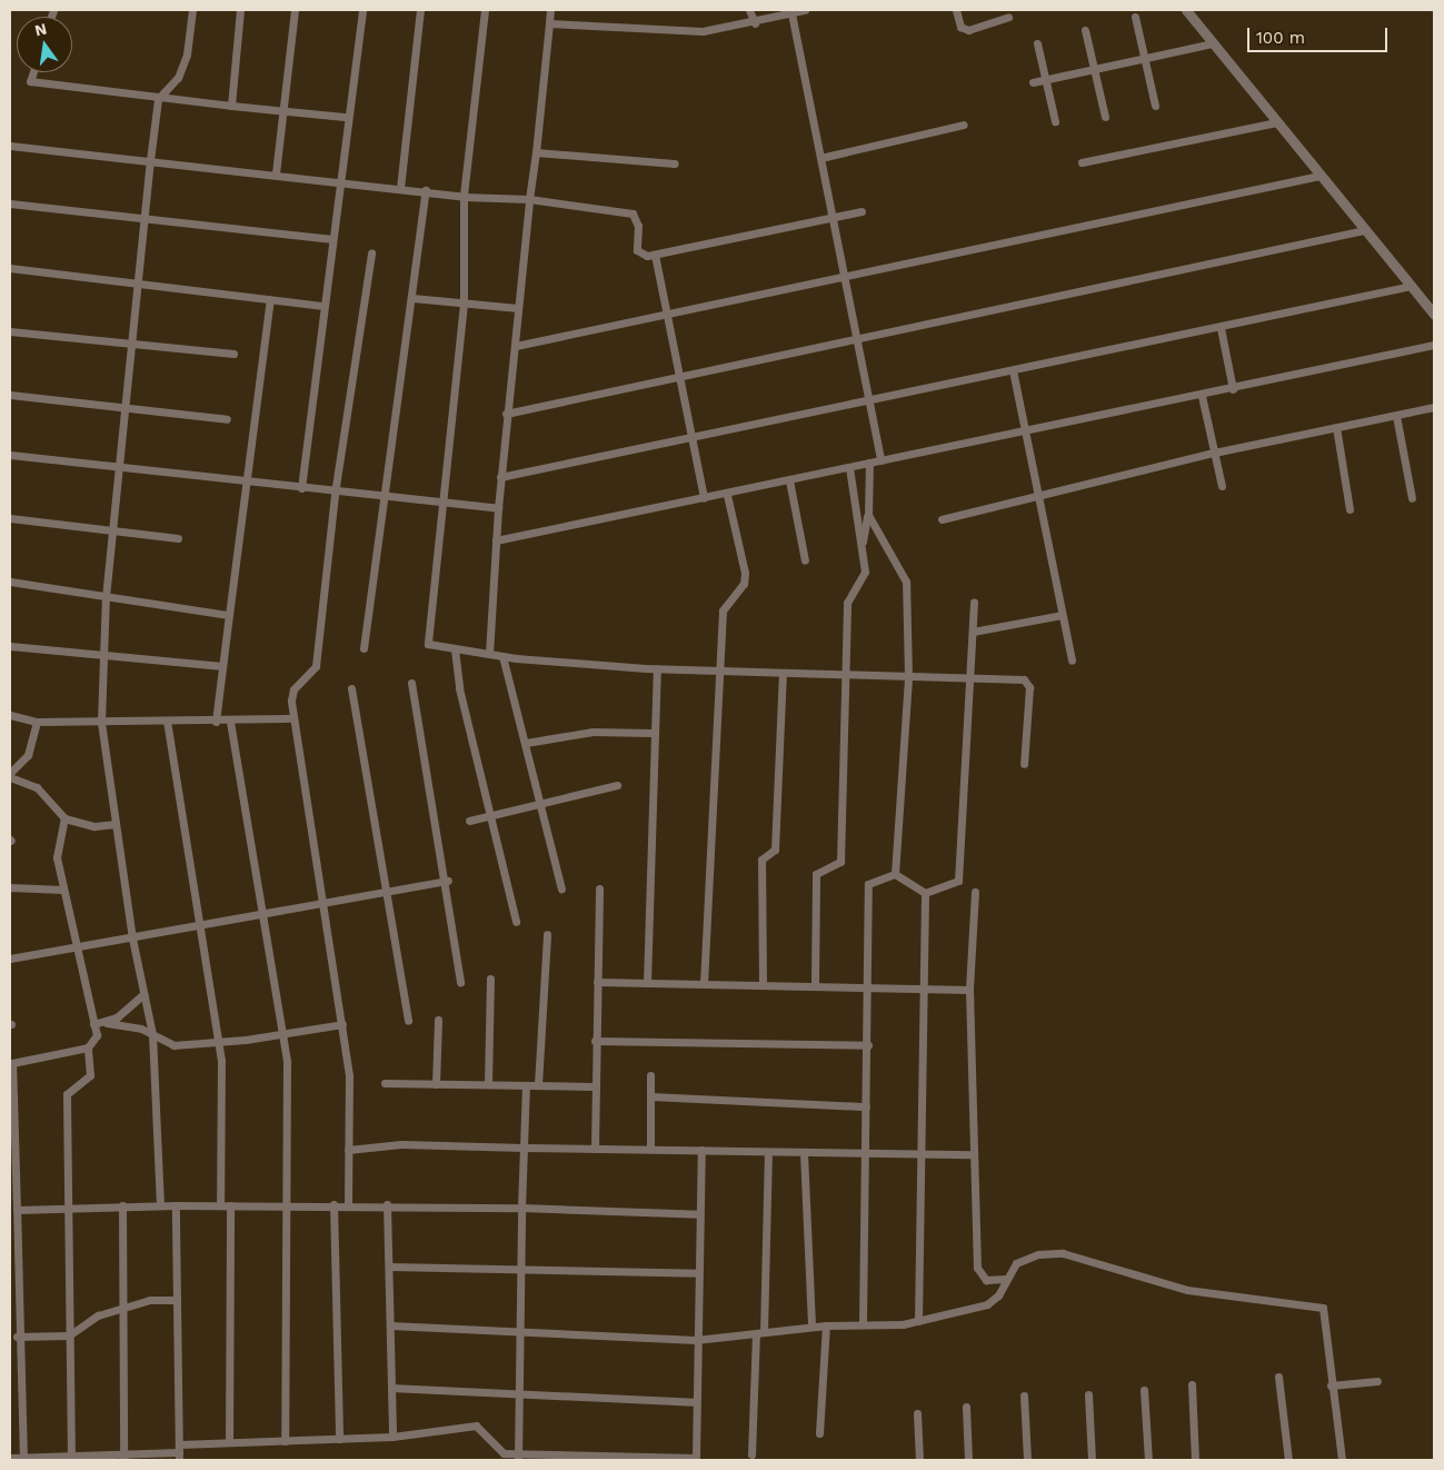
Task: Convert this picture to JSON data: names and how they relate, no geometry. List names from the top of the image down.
{
  "scale_bar": "100 m",
  "north": "top"
}
